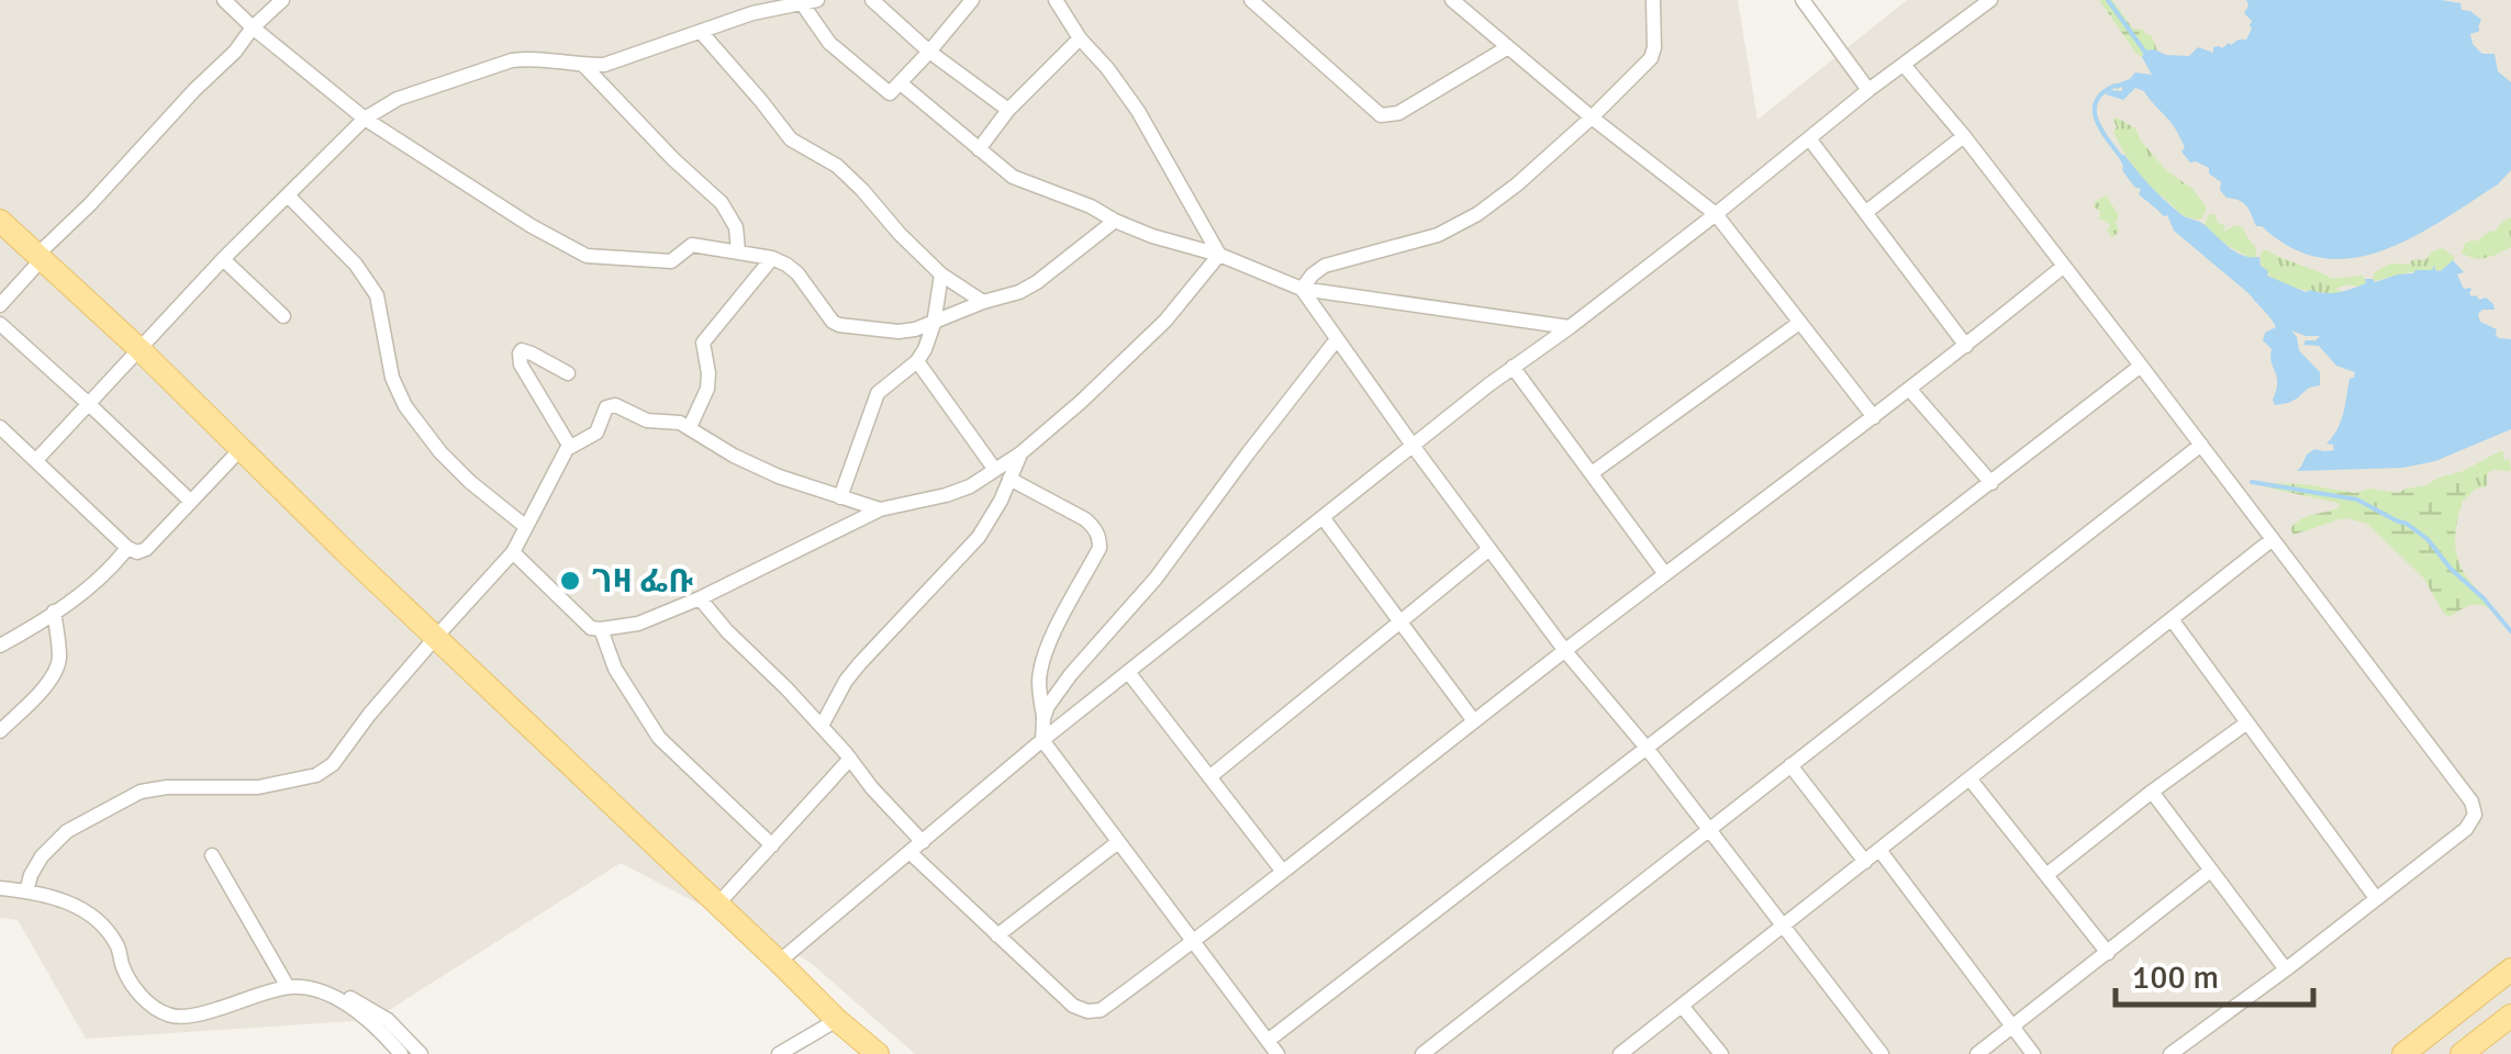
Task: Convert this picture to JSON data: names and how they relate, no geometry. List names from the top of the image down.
{
  "places": ["ገዛ ፌቡ"],
  "scale_bar": "100 m"
}
